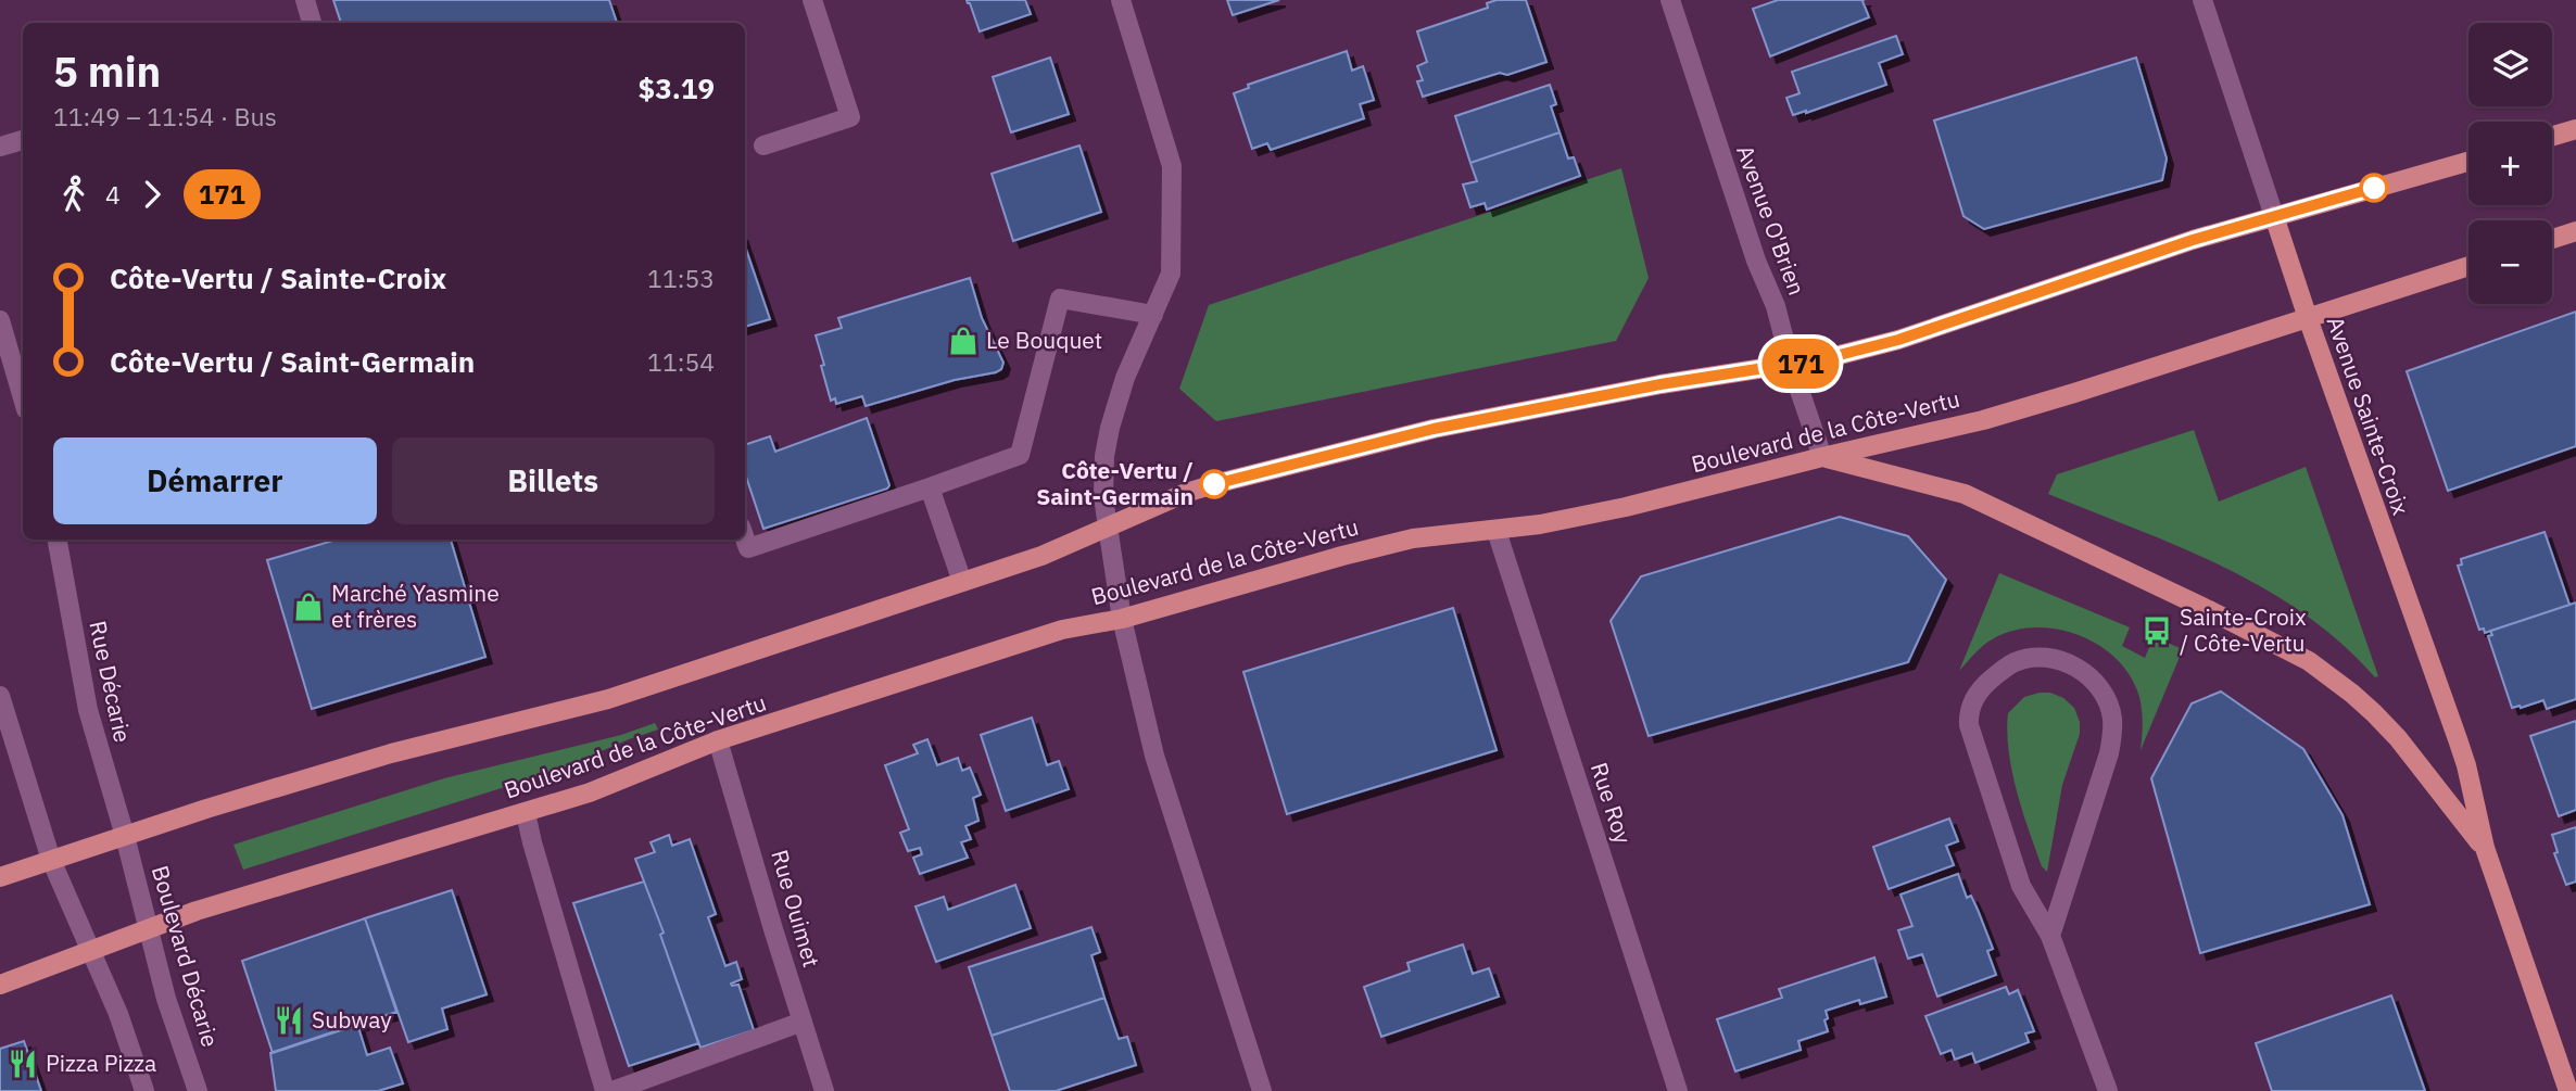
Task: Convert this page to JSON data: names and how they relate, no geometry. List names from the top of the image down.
{
  "streets": {
    "main road": ["Avenue Sainte-Croix", "Boulevard de la Côte-Vertu"],
    "street": [
      "Avenue O'Brien",
      "Rue Décarie",
      "Rue Roy",
      "Rue Ouimet",
      "Boulevard Décarie"
    ]
  },
  "crossings": [
    ["Avenue O'Brien", "Avenue Sainte-Croix"],
    ["Avenue O'Brien", "Boulevard de la Côte-Vertu"],
    ["Avenue Sainte-Croix", "Boulevard de la Côte-Vertu"],
    ["Boulevard de la Côte-Vertu", "Rue Roy"],
    ["Boulevard de la Côte-Vertu", "Rue Ouimet"],
    ["Boulevard de la Côte-Vertu", "Boulevard Décarie"],
    ["Rue Décarie", "Boulevard Décarie"]
  ],
  "places": {
    "shop": ["Le Bouquet", "Marché Yasmine et frères"],
    "other": ["Côte-Vertu / Saint-Germain"],
    "bus stop": ["Sainte-Croix / Côte-Vertu"],
    "restaurant": ["Subway", "Pizza Pizza"]
  },
  "lines": ["bus line 171"],
  "page": {
    "on_map": "171",
    "map_buttons": ["+", "−"],
    "heading": ["5 min", "11:49 – 11:54 · Bus", "$3.19"],
    "legs": ["4", "171"],
    "list": [
      {
        "name": "Côte-Vertu / Sainte-Croix",
        "value": "11:53"
      },
      {
        "name": "Côte-Vertu / Saint-Germain",
        "value": "11:54"
      }
    ],
    "buttons": ["Démarrer", "Billets"]
  }
}
